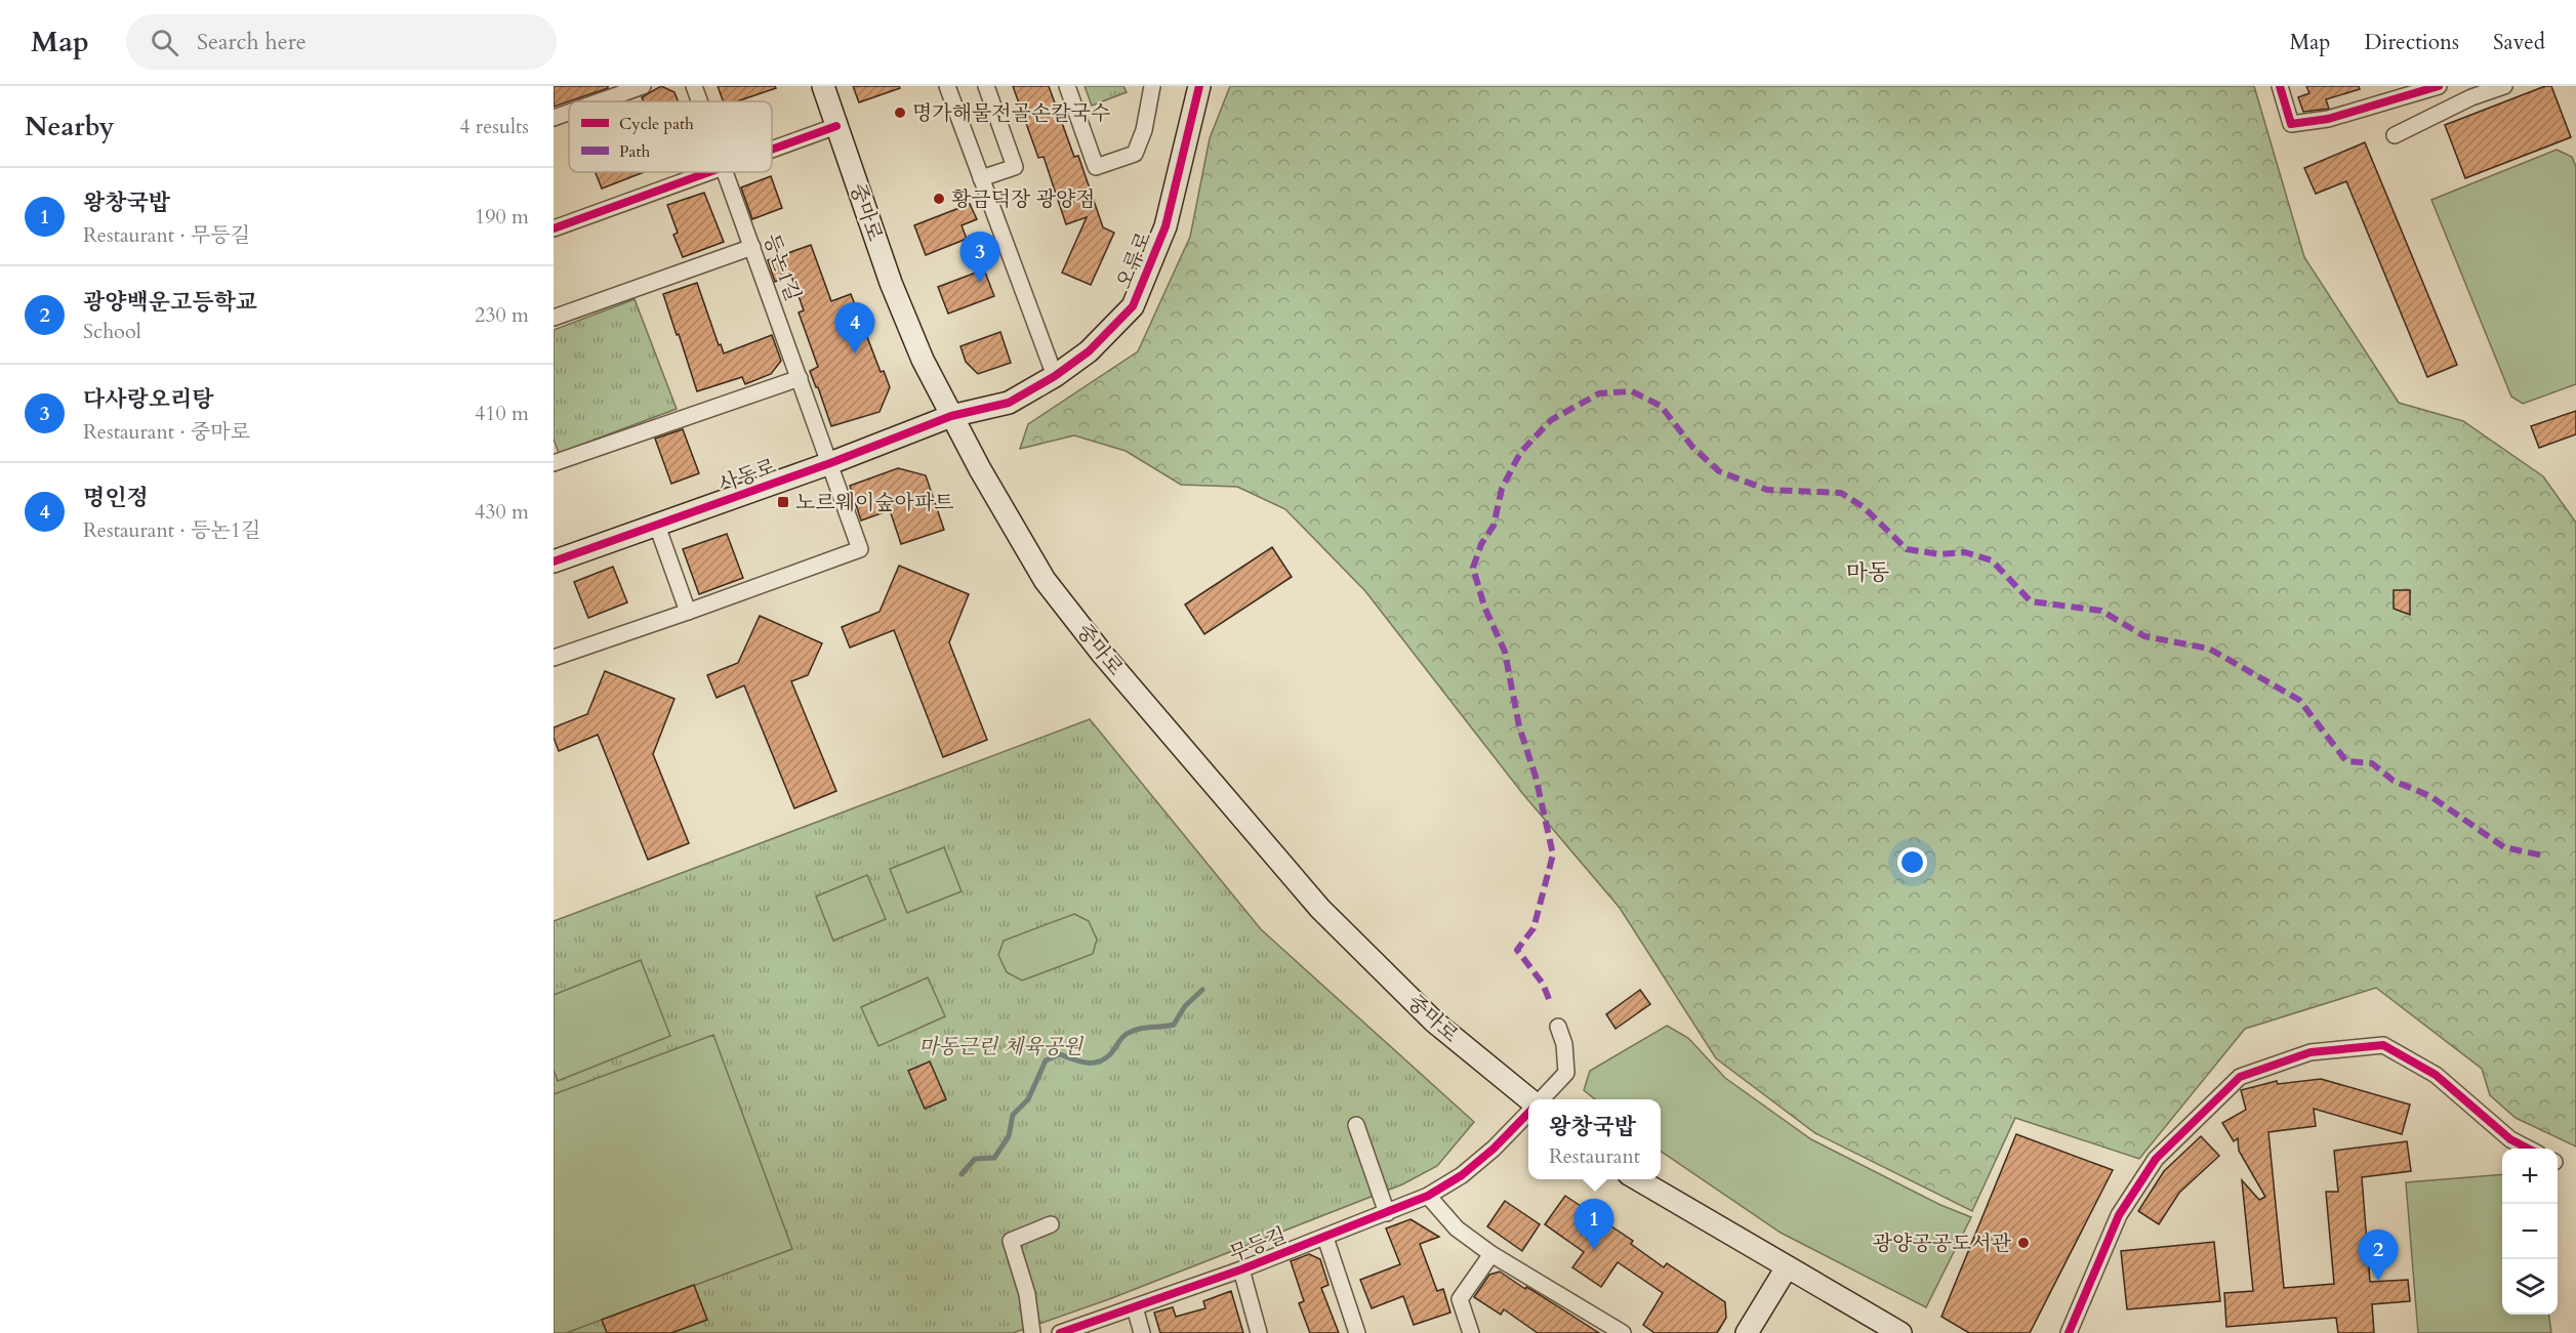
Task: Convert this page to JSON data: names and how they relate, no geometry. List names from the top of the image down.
{
  "streets": {
    "main road": ["중마로", "오류로", "사동로"],
    "street": ["등논1길", "무등길"]
  },
  "crossings": [
    ["중마로", "오류로"],
    ["중마로", "사동로"],
    ["오류로", "사동로"],
    ["등논1길", "사동로"]
  ],
  "districts": ["마동"],
  "parks": ["마동근린 체육공원"],
  "places": {
    "other": ["명가해물전골손칼국수", "황금덕장 광양점", "광양공공도서관"],
    "transit": ["노르웨이숲아파트"]
  },
  "legend": ["Cycle path", "Path"],
  "page": {
    "header": "Map",
    "search": "Search here",
    "nav": ["Map", "Directions", "Saved"],
    "heading": ["Nearby", "4 results"],
    "list": [
      {
        "mark": "1",
        "name": "왕창국밥",
        "note": "Restaurant · 무등길",
        "value": "190 m"
      },
      {
        "mark": "2",
        "name": "광양백운고등학교",
        "note": "School",
        "value": "230 m"
      },
      {
        "mark": "3",
        "name": "다사랑오리탕",
        "note": "Restaurant · 중마로",
        "value": "410 m"
      },
      {
        "mark": "4",
        "name": "명인정",
        "note": "Restaurant · 등논1길",
        "value": "430 m"
      }
    ],
    "pins": [
      "3",
      "4",
      "1",
      "2"
    ],
    "popup": ["왕창국밥", "Restaurant"],
    "map_buttons": ["+", "−"]
  }
}
